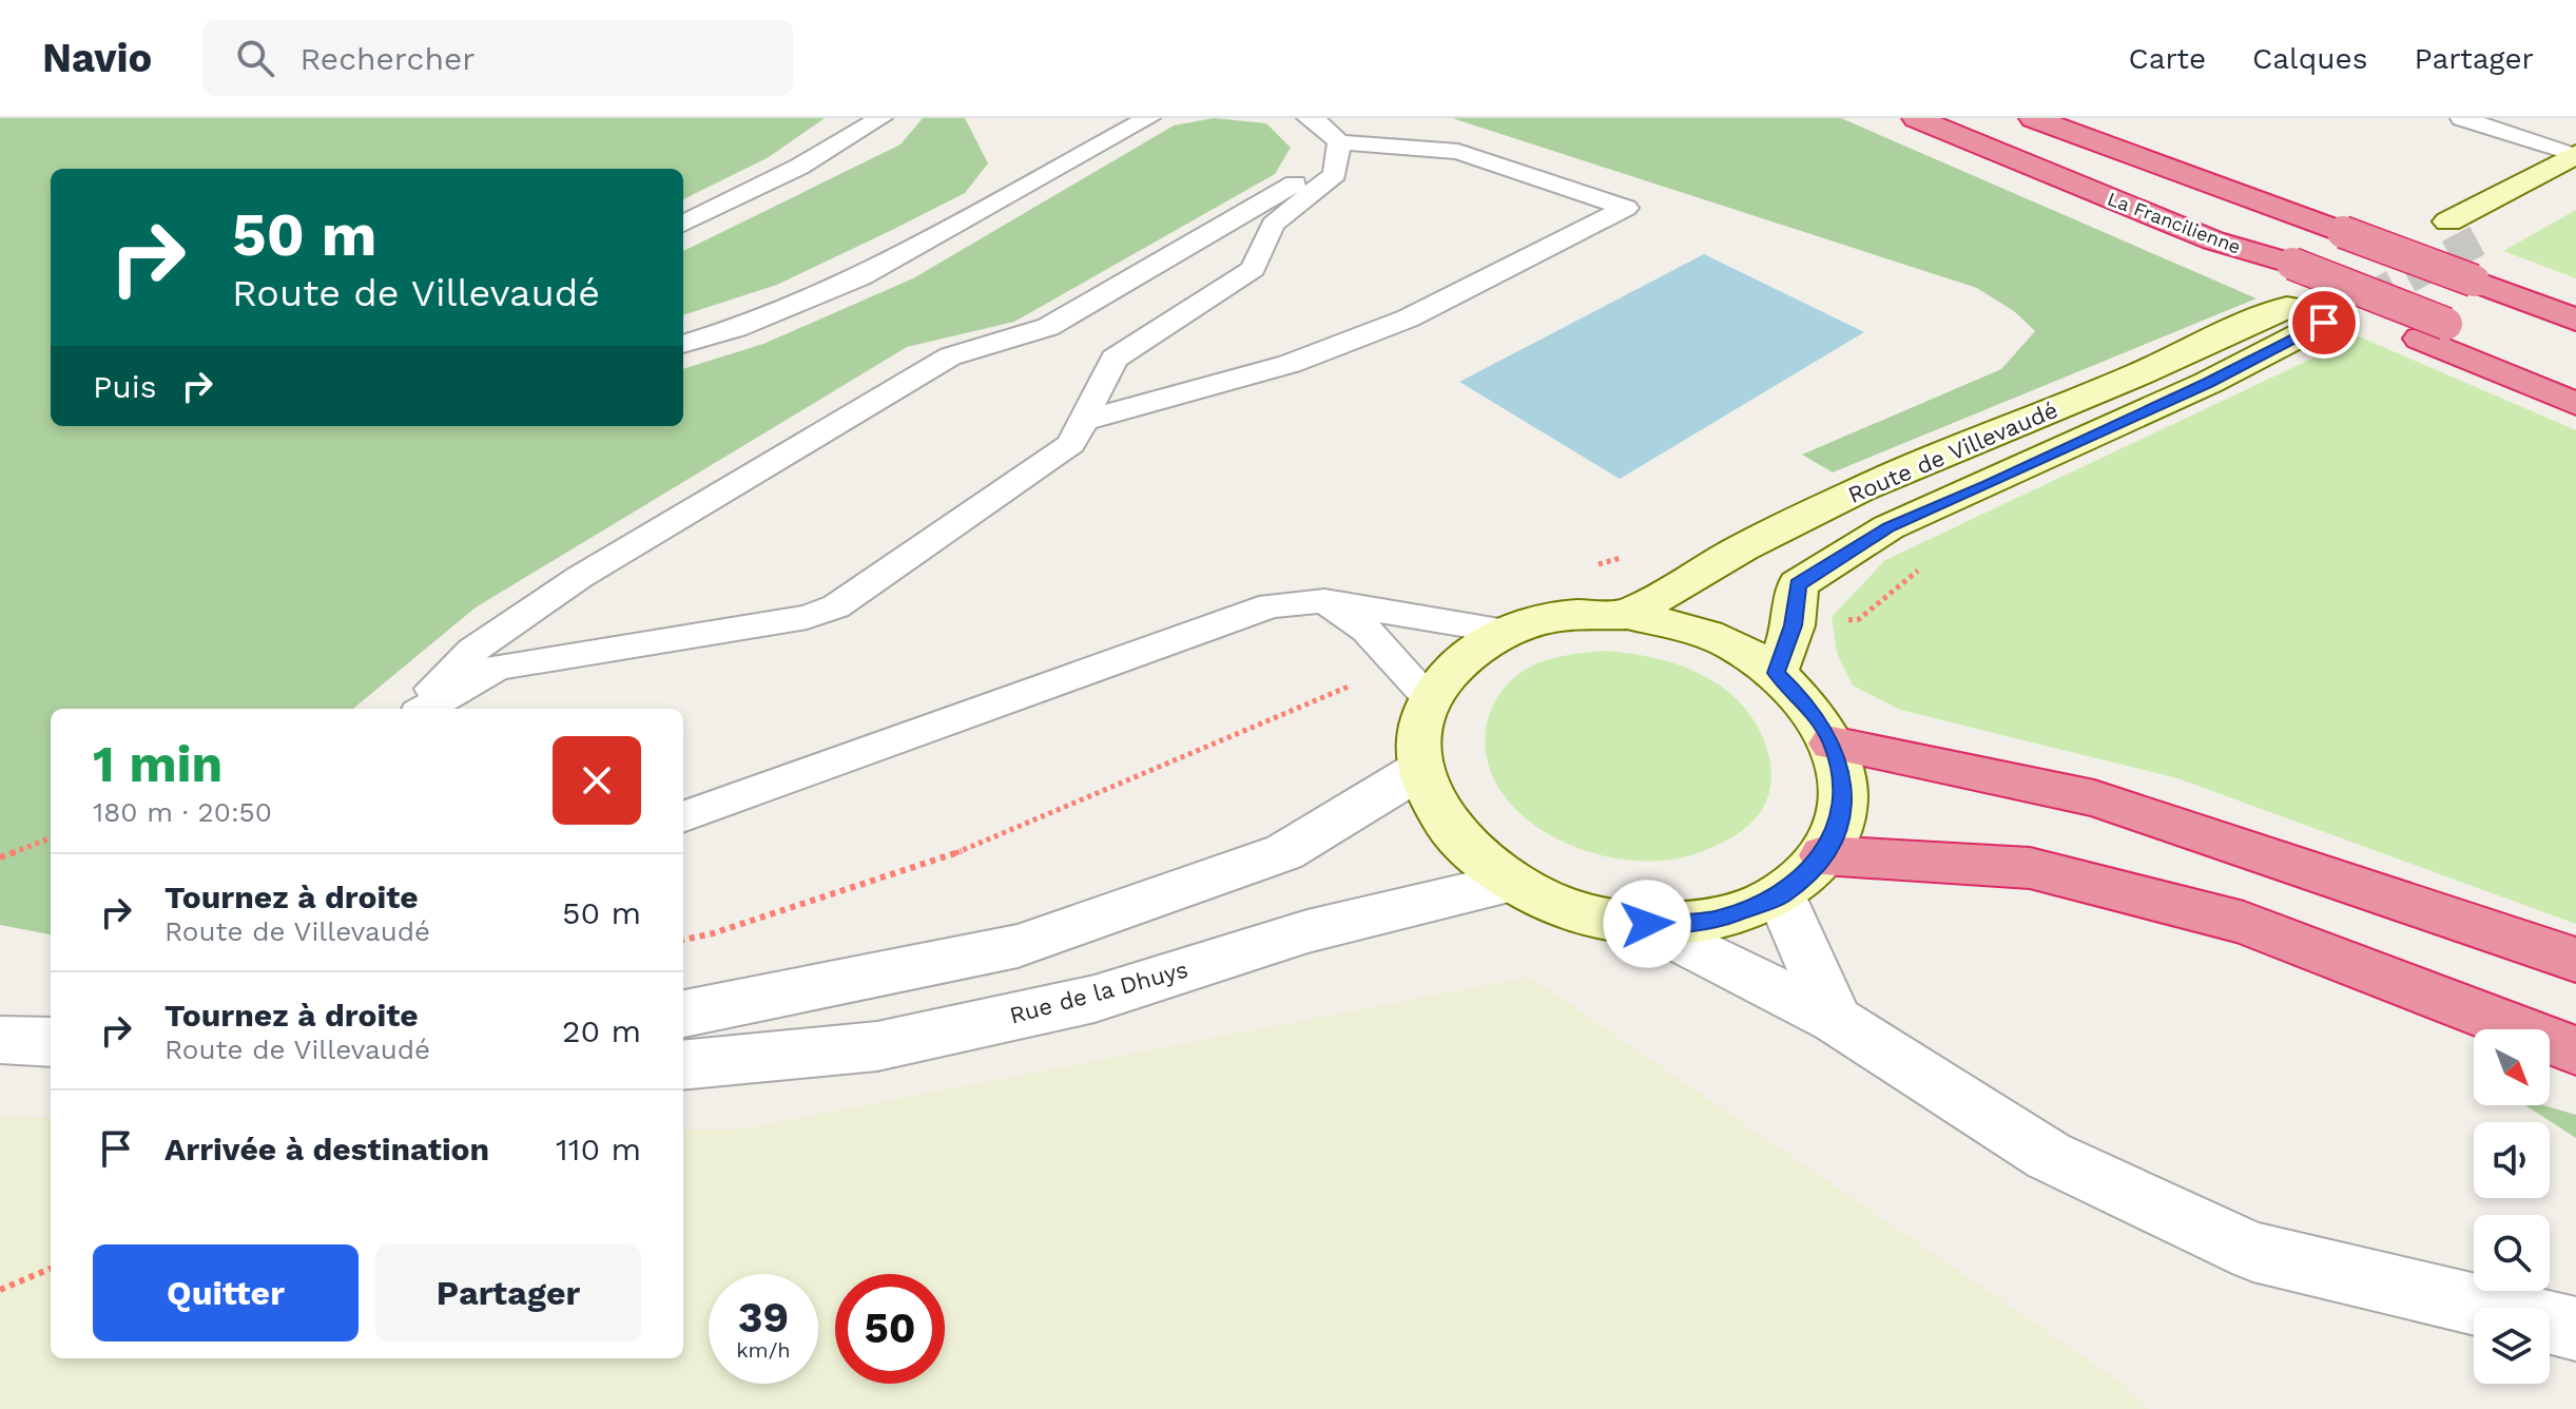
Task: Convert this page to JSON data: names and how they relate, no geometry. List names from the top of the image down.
{
  "streets": {
    "highway": ["La Francilienne"],
    "main road": ["Route de Villevaudé"],
    "street": ["Rue de la Dhuys"]
  },
  "north": "bottom right",
  "page": {
    "header": "Navio",
    "search": "Rechercher",
    "nav": ["Carte", "Calques", "Partager"],
    "turn": ["50 m", "Route de Villevaudé"],
    "then": "Puis",
    "heading": ["1 min", "180 m · 20:50"],
    "list": [
      {
        "name": "Tournez à droite",
        "note": "Route de Villevaudé",
        "value": "50 m"
      },
      {
        "name": "Tournez à droite",
        "note": "Route de Villevaudé",
        "value": "20 m"
      },
      {
        "name": "Arrivée à destination",
        "value": "110 m"
      }
    ],
    "buttons": ["Quitter", "Partager"],
    "speed": "39 km/h",
    "limit": "50"
  }
}
